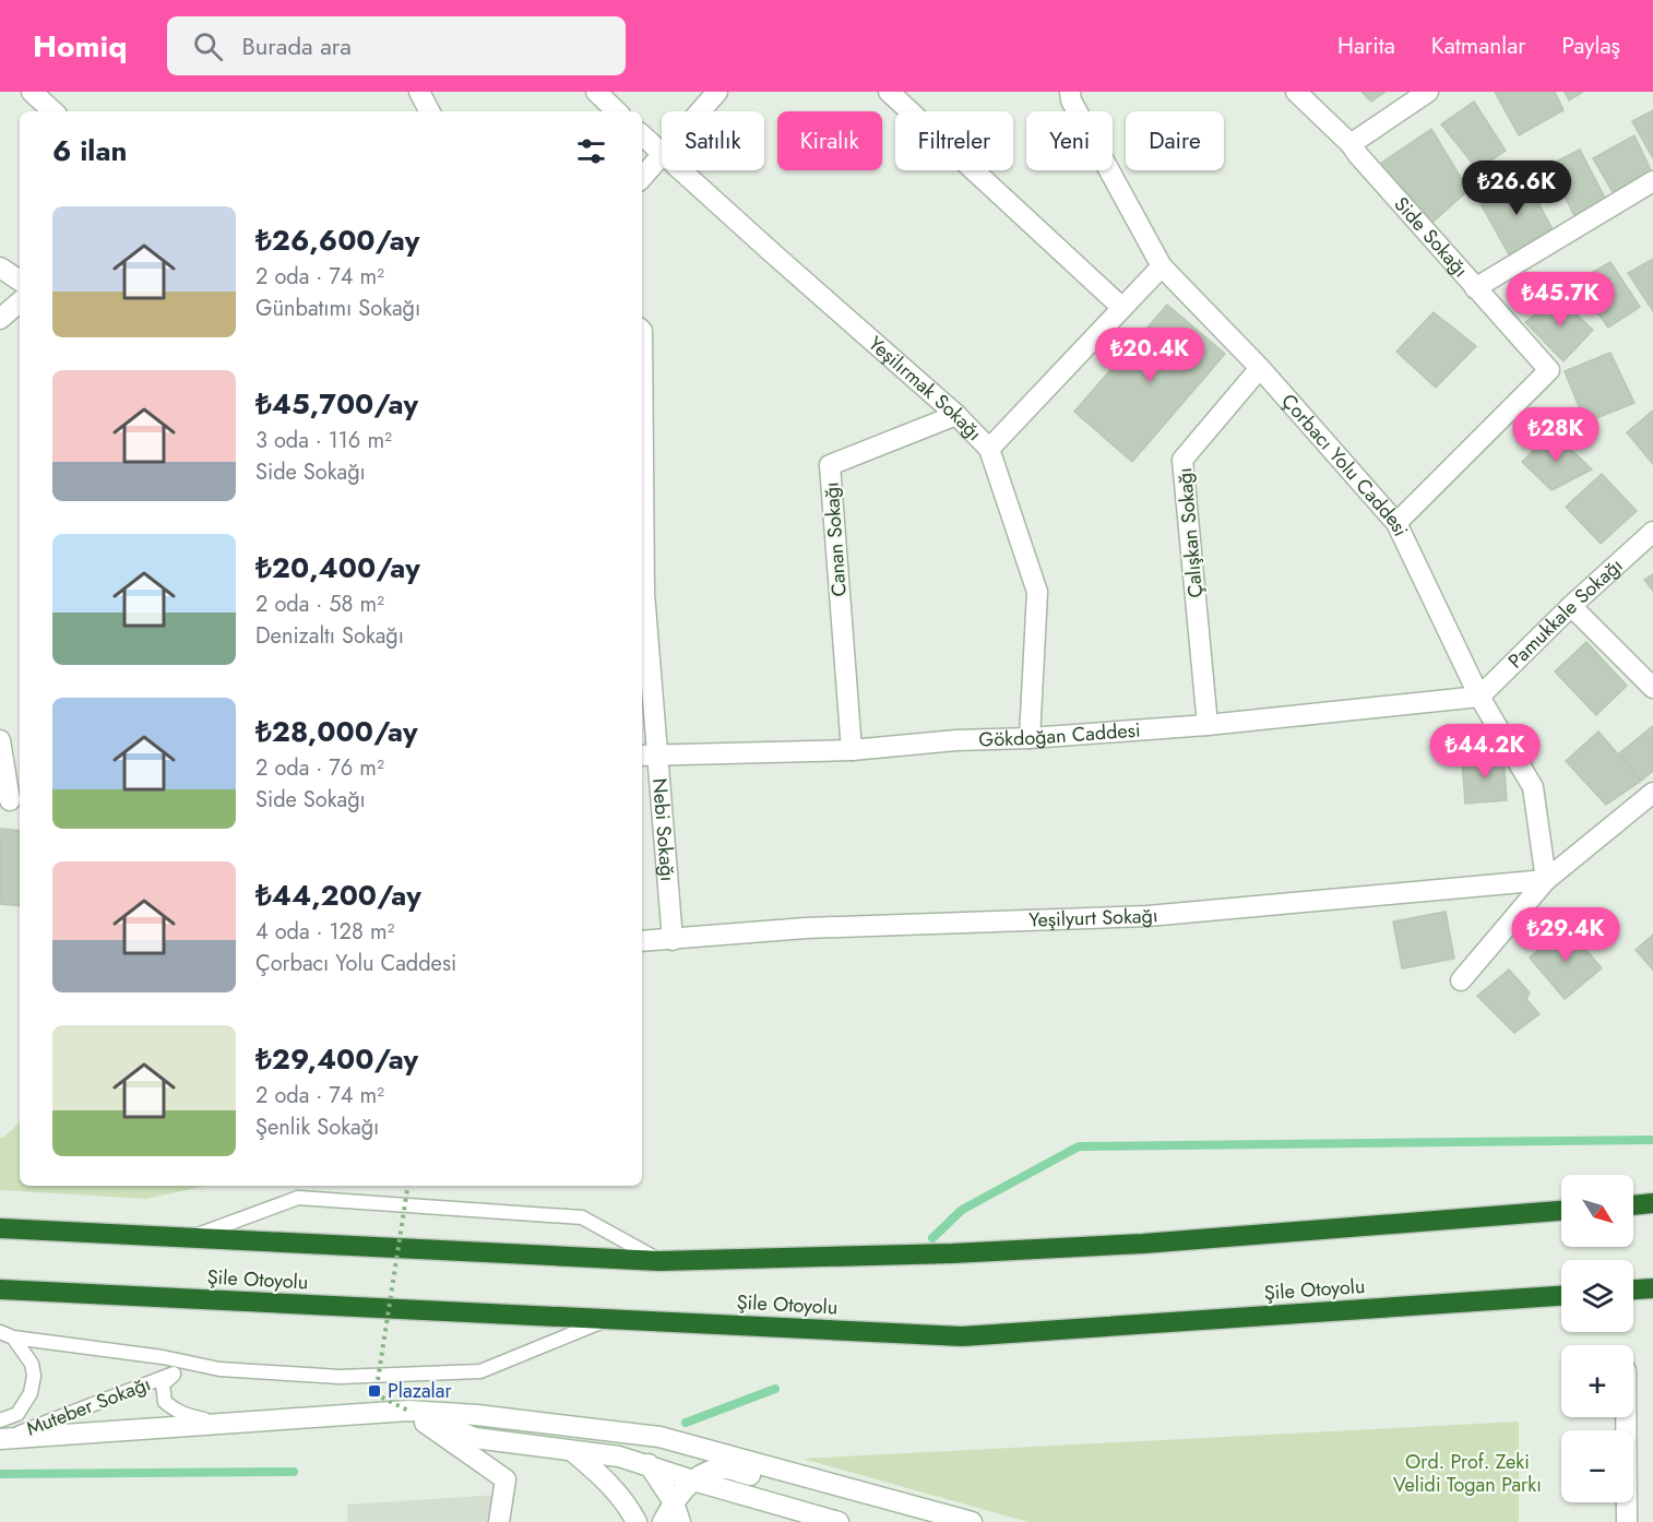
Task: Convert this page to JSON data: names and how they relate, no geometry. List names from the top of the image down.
{
  "streets": {
    "highway": ["Şile Otoyolu"],
    "street": [
      "Side Sokağı",
      "Yeşilırmak Sokağı",
      "Çorbacı Yolu Caddesi",
      "Çalışkan Sokağı",
      "Canan Sokağı",
      "Pamukkale Sokağı",
      "Gökdoğan Caddesi",
      "Nebi Sokağı",
      "Yeşilyurt Sokağı"
    ],
    "lane": ["Muteber Sokağı"]
  },
  "crossings": [
    ["Side Sokağı", "Çorbacı Yolu Caddesi"],
    ["Yeşilırmak Sokağı", "Canan Sokağı"],
    ["Yeşilırmak Sokağı", "Gökdoğan Caddesi"],
    ["Çorbacı Yolu Caddesi", "Çalışkan Sokağı"],
    ["Çorbacı Yolu Caddesi", "Pamukkale Sokağı"],
    ["Çorbacı Yolu Caddesi", "Gökdoğan Caddesi"],
    ["Çorbacı Yolu Caddesi", "Yeşilyurt Sokağı"],
    ["Çalışkan Sokağı", "Gökdoğan Caddesi"],
    ["Canan Sokağı", "Gökdoğan Caddesi"],
    ["Pamukkale Sokağı", "Gökdoğan Caddesi"],
    ["Gökdoğan Caddesi", "Nebi Sokağı"],
    ["Nebi Sokağı", "Yeşilyurt Sokağı"]
  ],
  "parks": ["Ord. Prof. Zeki Velidi Togan Parkı"],
  "places": {
    "transit": ["Plazalar"]
  },
  "north": "bottom right",
  "page": {
    "header": "Homiq",
    "search": "Burada ara",
    "nav": ["Harita", "Katmanlar", "Paylaş"],
    "chip": [
      "Satılık",
      "Kiralık",
      "Filtreler",
      "Yeni",
      "Daire"
    ],
    "heading": "6 ilan",
    "price": [
      "₺26.6K",
      "₺45.7K",
      "₺20.4K",
      "₺28K",
      "₺44.2K",
      "₺29.4K"
    ],
    "list": [
      {
        "name": "₺26,600/ay",
        "note": "2 oda · 74 m² · Günbatımı Sokağı"
      },
      {
        "name": "₺45,700/ay",
        "note": "3 oda · 116 m² · Side Sokağı"
      },
      {
        "name": "₺20,400/ay",
        "note": "2 oda · 58 m² · Denizaltı Sokağı"
      },
      {
        "name": "₺28,000/ay",
        "note": "2 oda · 76 m² · Side Sokağı"
      },
      {
        "name": "₺44,200/ay",
        "note": "4 oda · 128 m² · Çorbacı Yolu Caddesi"
      },
      {
        "name": "₺29,400/ay",
        "note": "2 oda · 74 m² · Şenlik Sokağı"
      }
    ],
    "map_buttons": ["+", "−"]
  }
}
